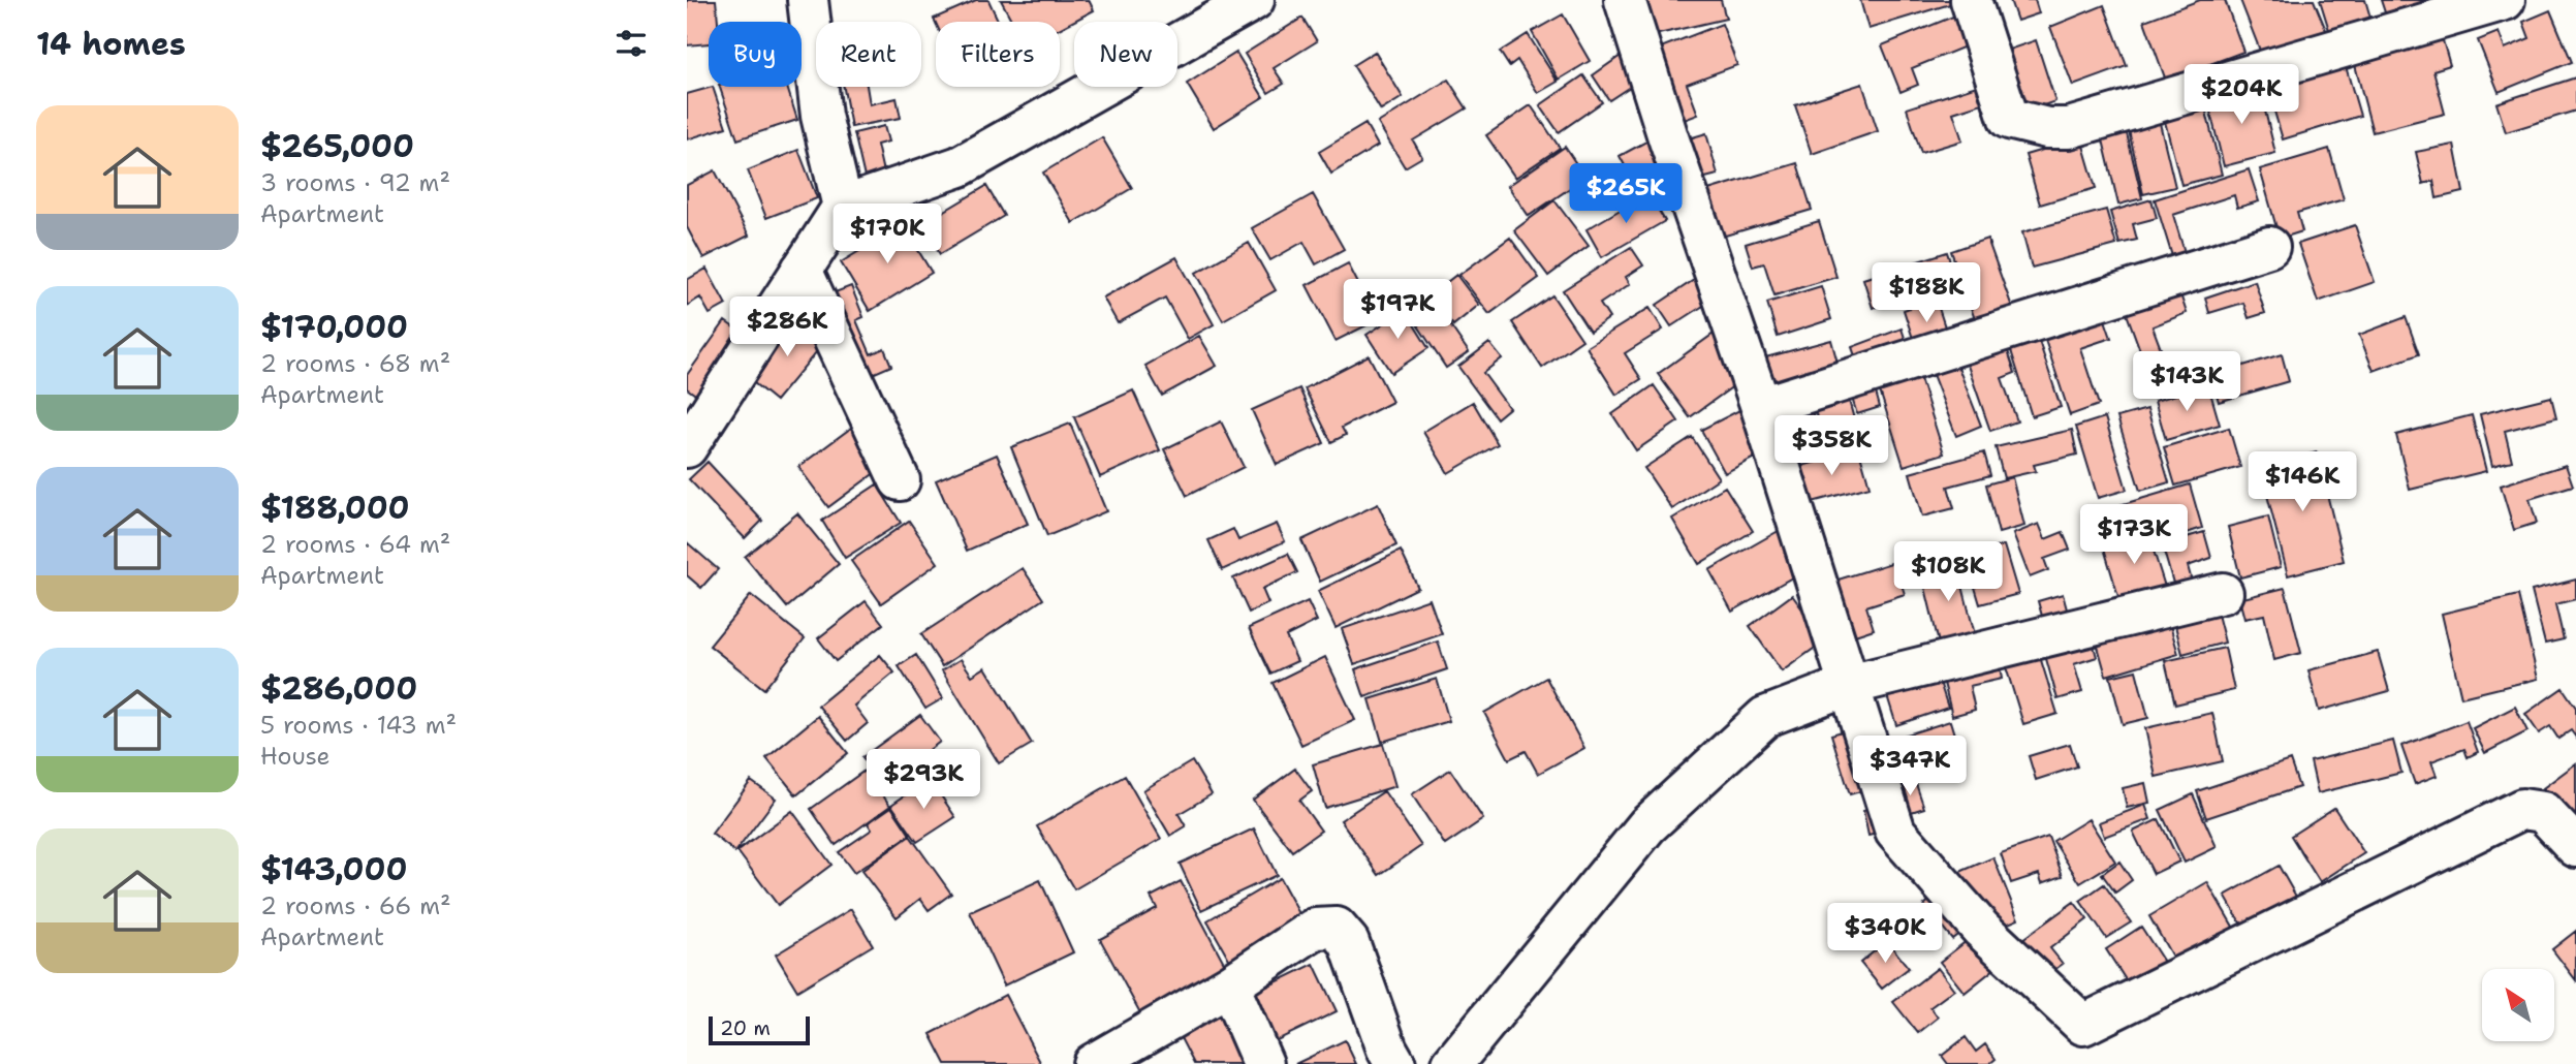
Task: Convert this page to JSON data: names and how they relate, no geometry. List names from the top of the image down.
{
  "scale_bar": "20 m",
  "north": "top left",
  "page": {
    "heading": "14 homes",
    "chip": [
      "Buy",
      "Rent",
      "Filters",
      "New"
    ],
    "price": [
      "$204K",
      "$265K",
      "$170K",
      "$188K",
      "$197K",
      "$286K",
      "$143K",
      "$358K",
      "$146K",
      "$173K",
      "$108K",
      "$347K",
      "$293K",
      "$340K"
    ],
    "list": [
      {
        "name": "$265,000",
        "note": "3 rooms · 92 m² · Apartment"
      },
      {
        "name": "$170,000",
        "note": "2 rooms · 68 m² · Apartment"
      },
      {
        "name": "$188,000",
        "note": "2 rooms · 64 m² · Apartment"
      },
      {
        "name": "$286,000",
        "note": "5 rooms · 143 m² · House"
      },
      {
        "name": "$143,000",
        "note": "2 rooms · 66 m² · Apartment"
      }
    ],
    "scale": "20 m"
  }
}
